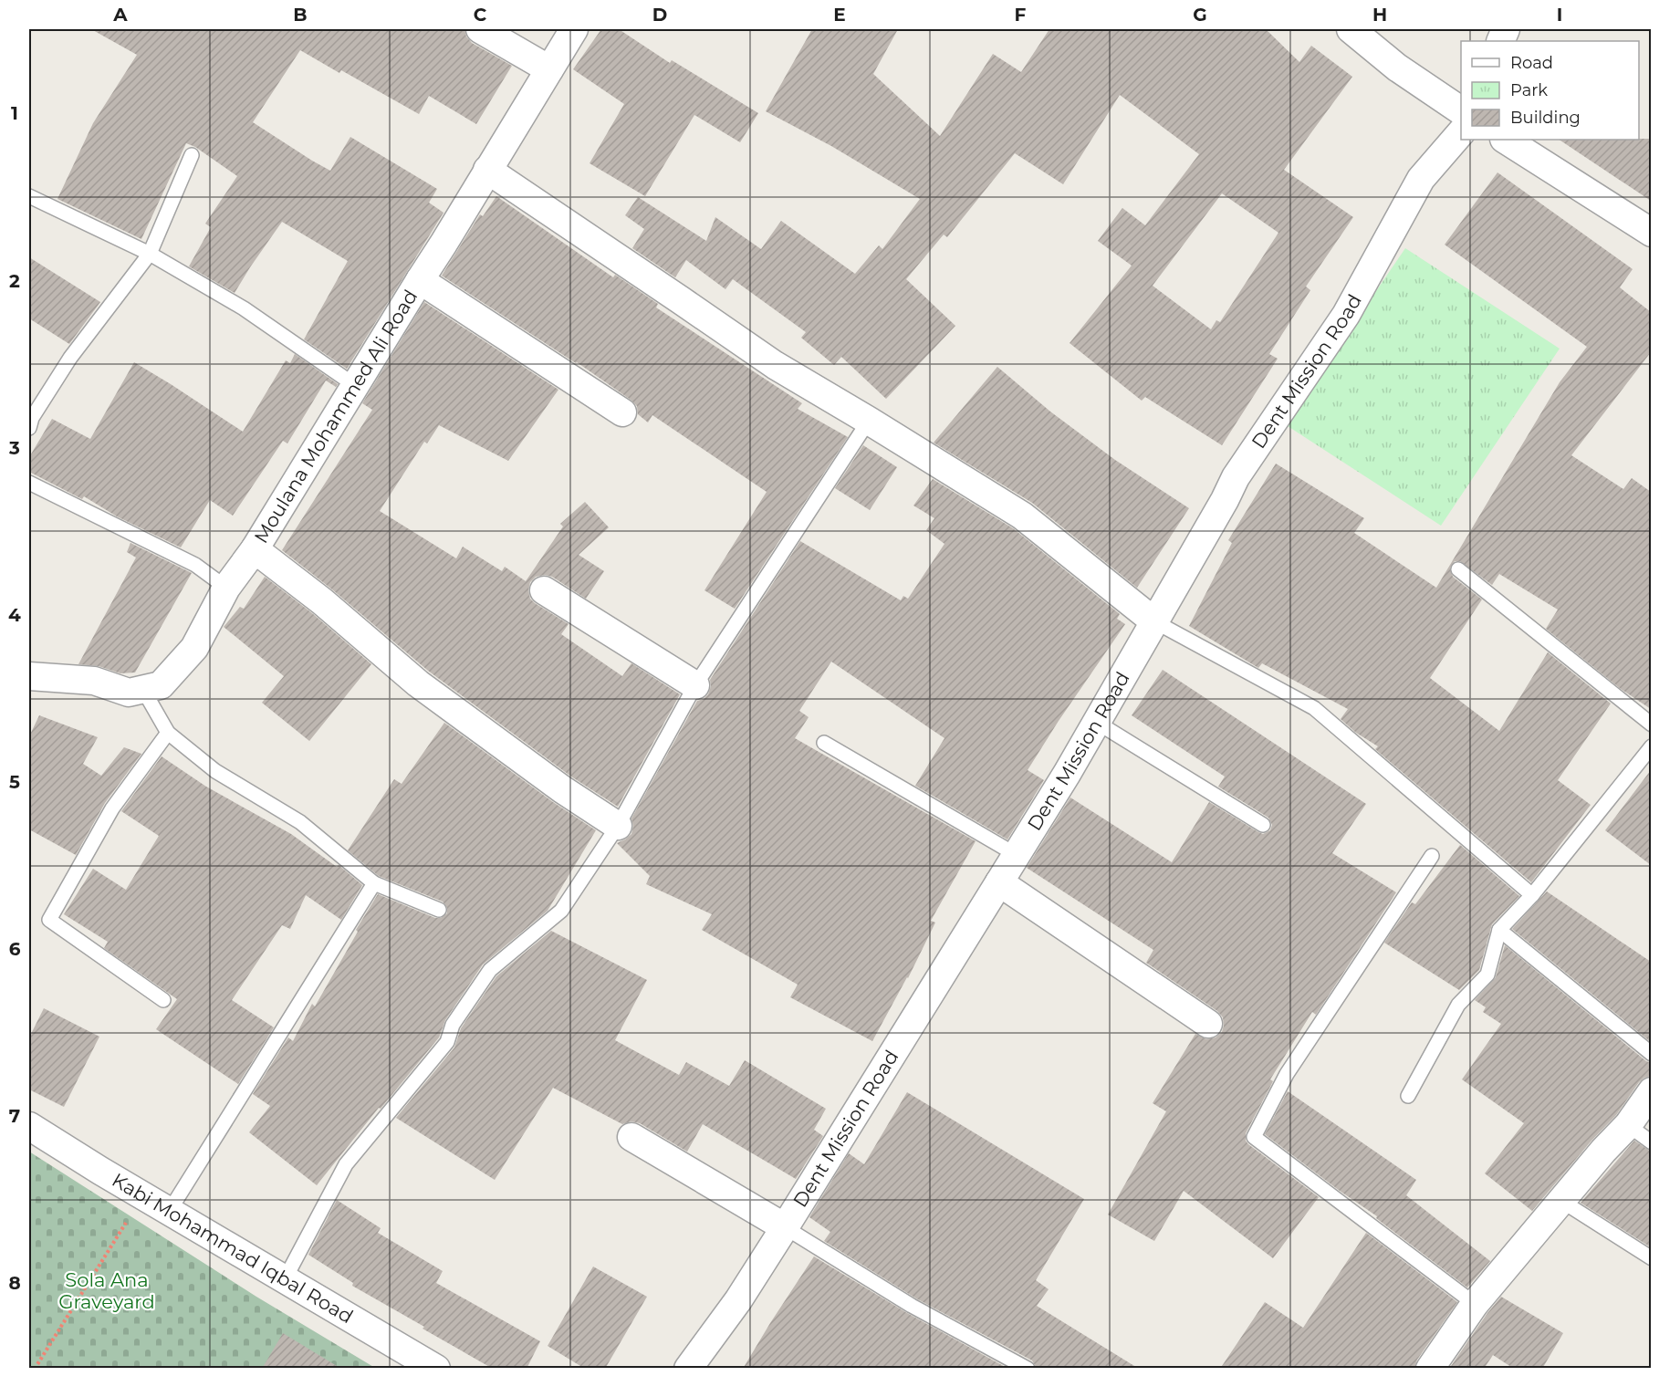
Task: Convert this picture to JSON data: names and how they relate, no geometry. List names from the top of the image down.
{
  "streets": {
    "street": ["Dent Mission Road", "Moulana Mohammed Ali Road", "Kabi Mohammad Iqbal Road"]
  },
  "parks": ["Sola Ana Graveyard"],
  "legend": ["Road", "Park", "Building"],
  "grid": {
    "columns": [
      "A",
      "B",
      "C",
      "D",
      "E",
      "F",
      "G",
      "H",
      "I"
    ],
    "rows": [
      "1",
      "2",
      "3",
      "4",
      "5",
      "6",
      "7",
      "8"
    ]
  }
}
